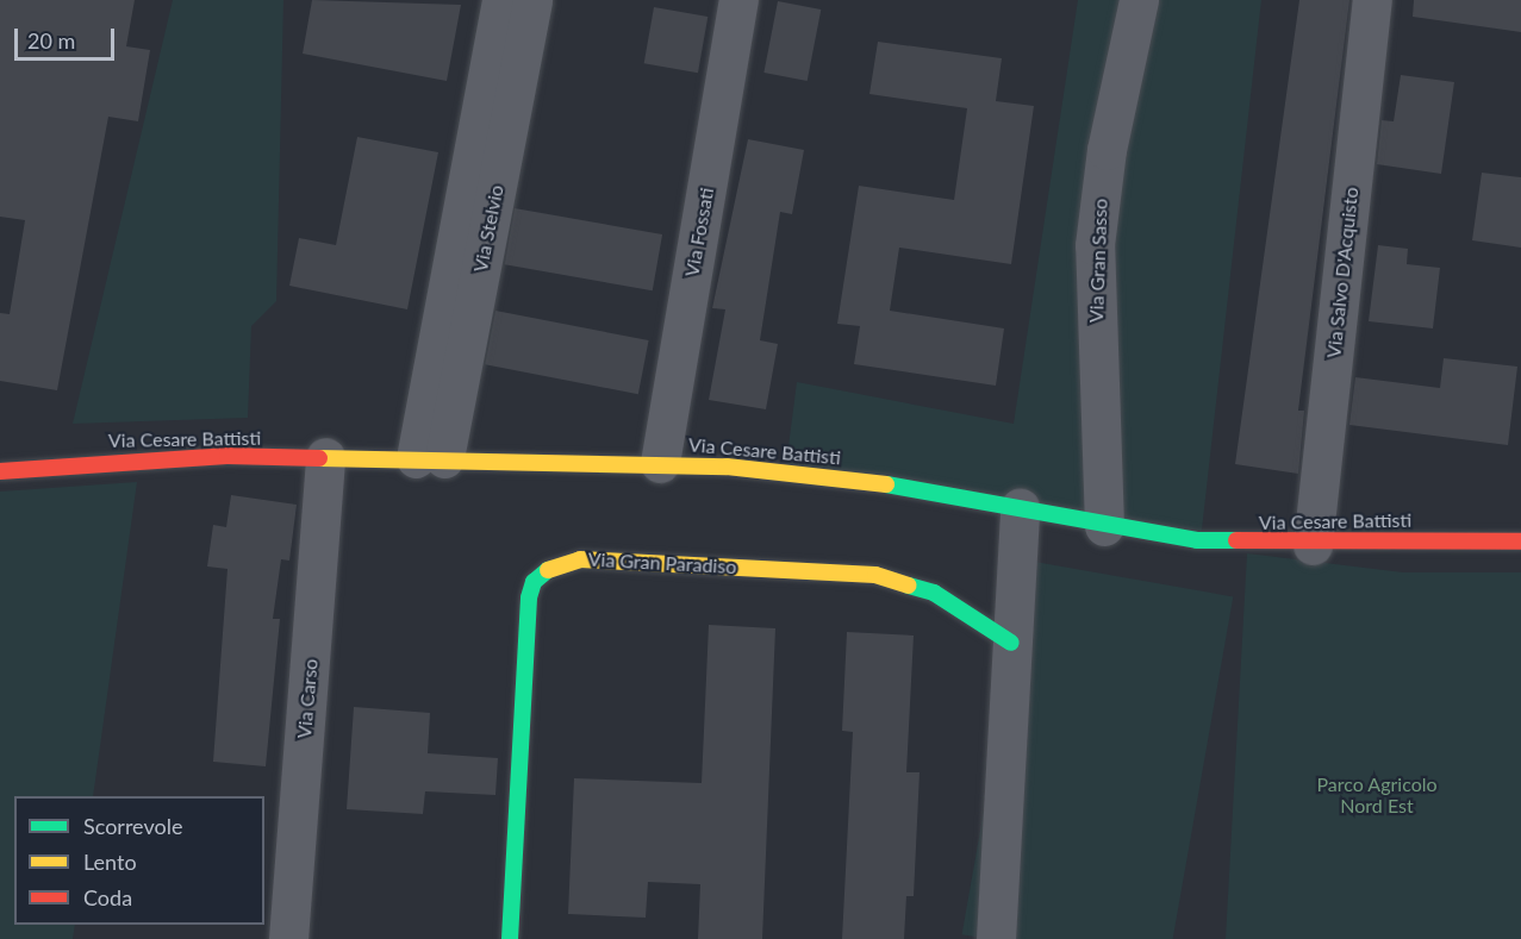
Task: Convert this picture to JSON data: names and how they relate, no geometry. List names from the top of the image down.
{
  "streets": {
    "street": [
      "Via Stelvio",
      "Via Fossati",
      "Via Gran Sasso",
      "Via Salvo D'Acquisto",
      "Via Cesare Battisti",
      "Via Gran Paradiso",
      "Via Carso"
    ]
  },
  "crossings": [
    ["Via Stelvio", "Via Cesare Battisti"],
    ["Via Fossati", "Via Cesare Battisti"],
    ["Via Gran Sasso", "Via Cesare Battisti"],
    ["Via Salvo D'Acquisto", "Via Cesare Battisti"],
    ["Via Cesare Battisti", "Via Carso"]
  ],
  "parks": ["Parco Agricolo Nord Est"],
  "legend": ["Scorrevole", "Lento", "Coda"],
  "scale_bar": "20 m"
}
